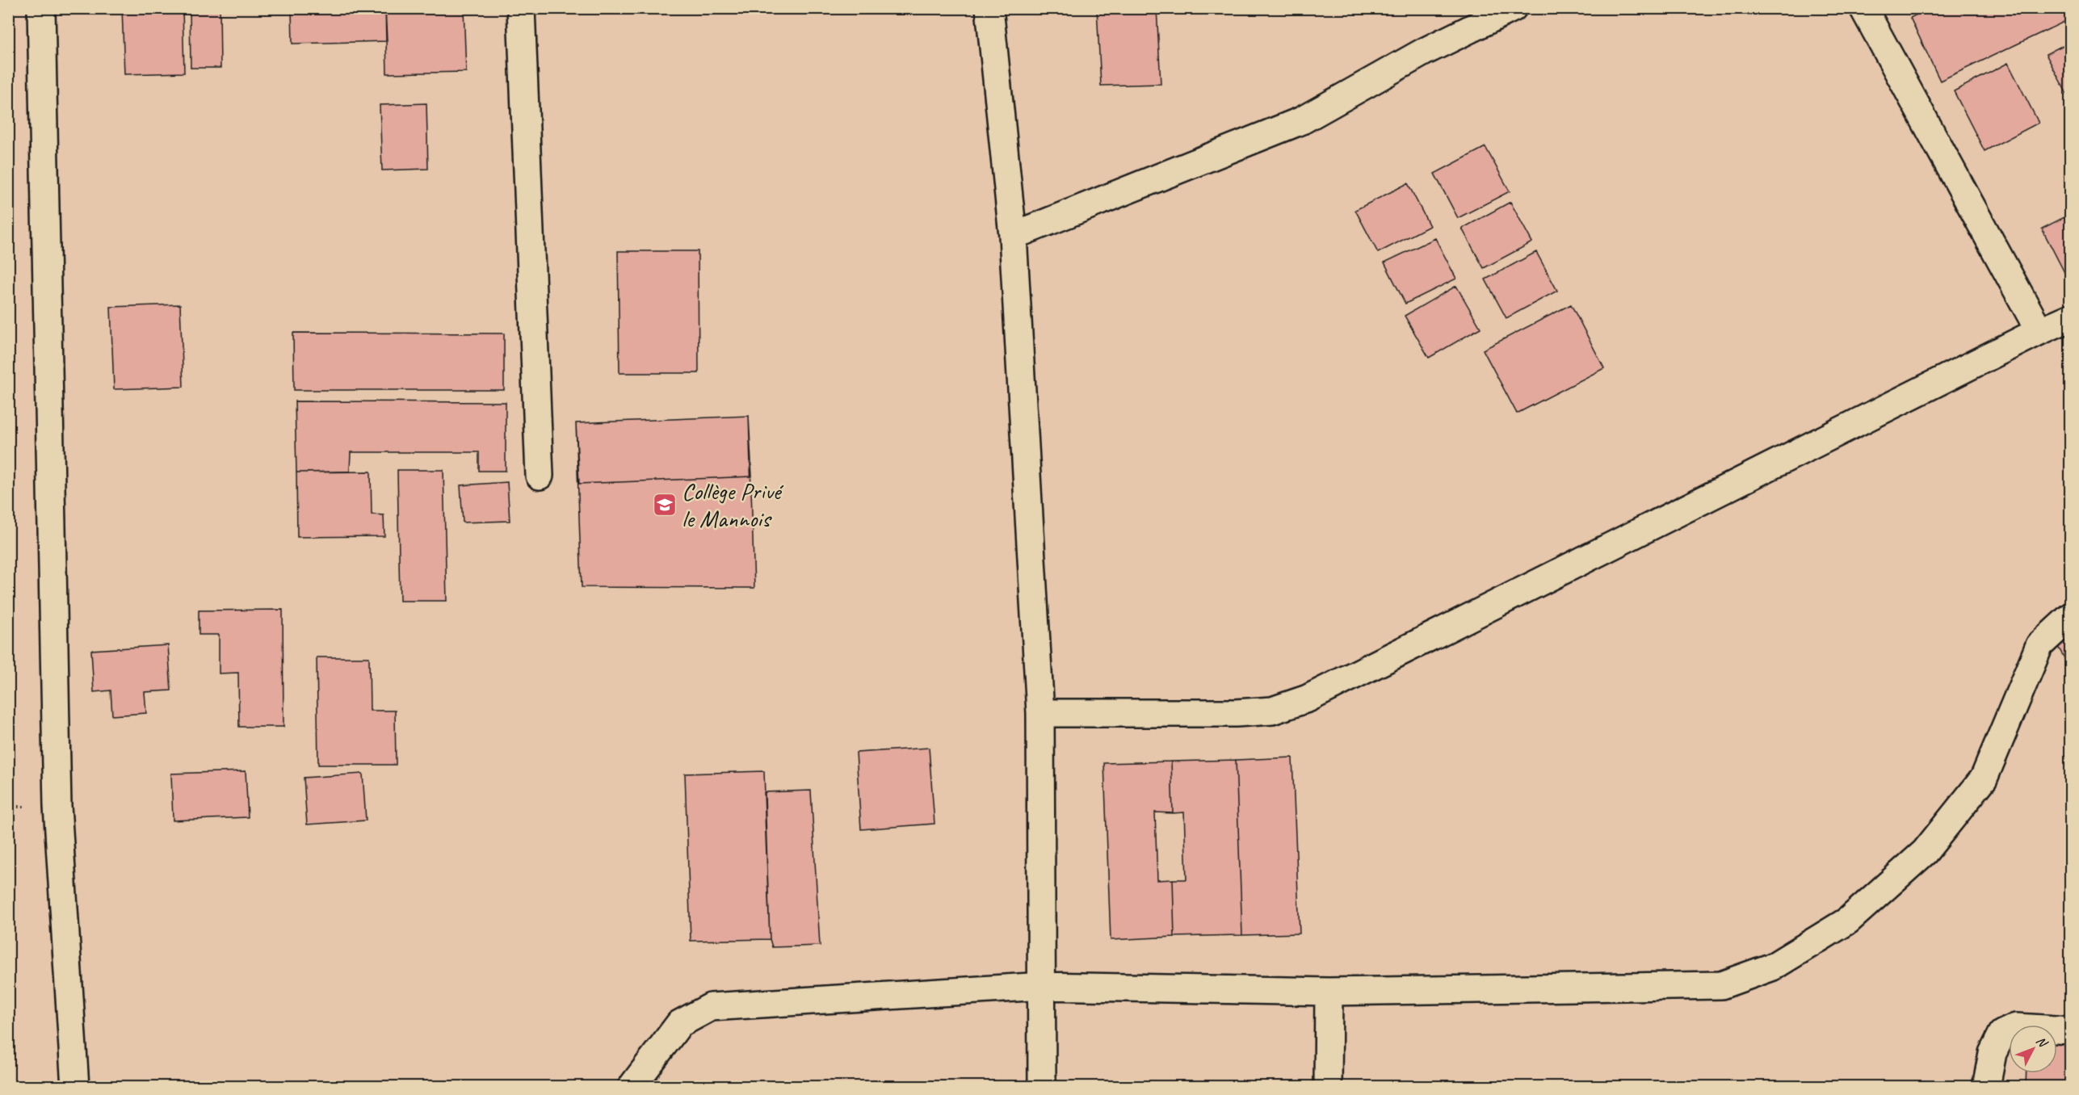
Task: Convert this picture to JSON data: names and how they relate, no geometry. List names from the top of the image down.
{
  "places": {
    "school or university": ["Collège Privé le Mannois"]
  },
  "north": "top right"
}
